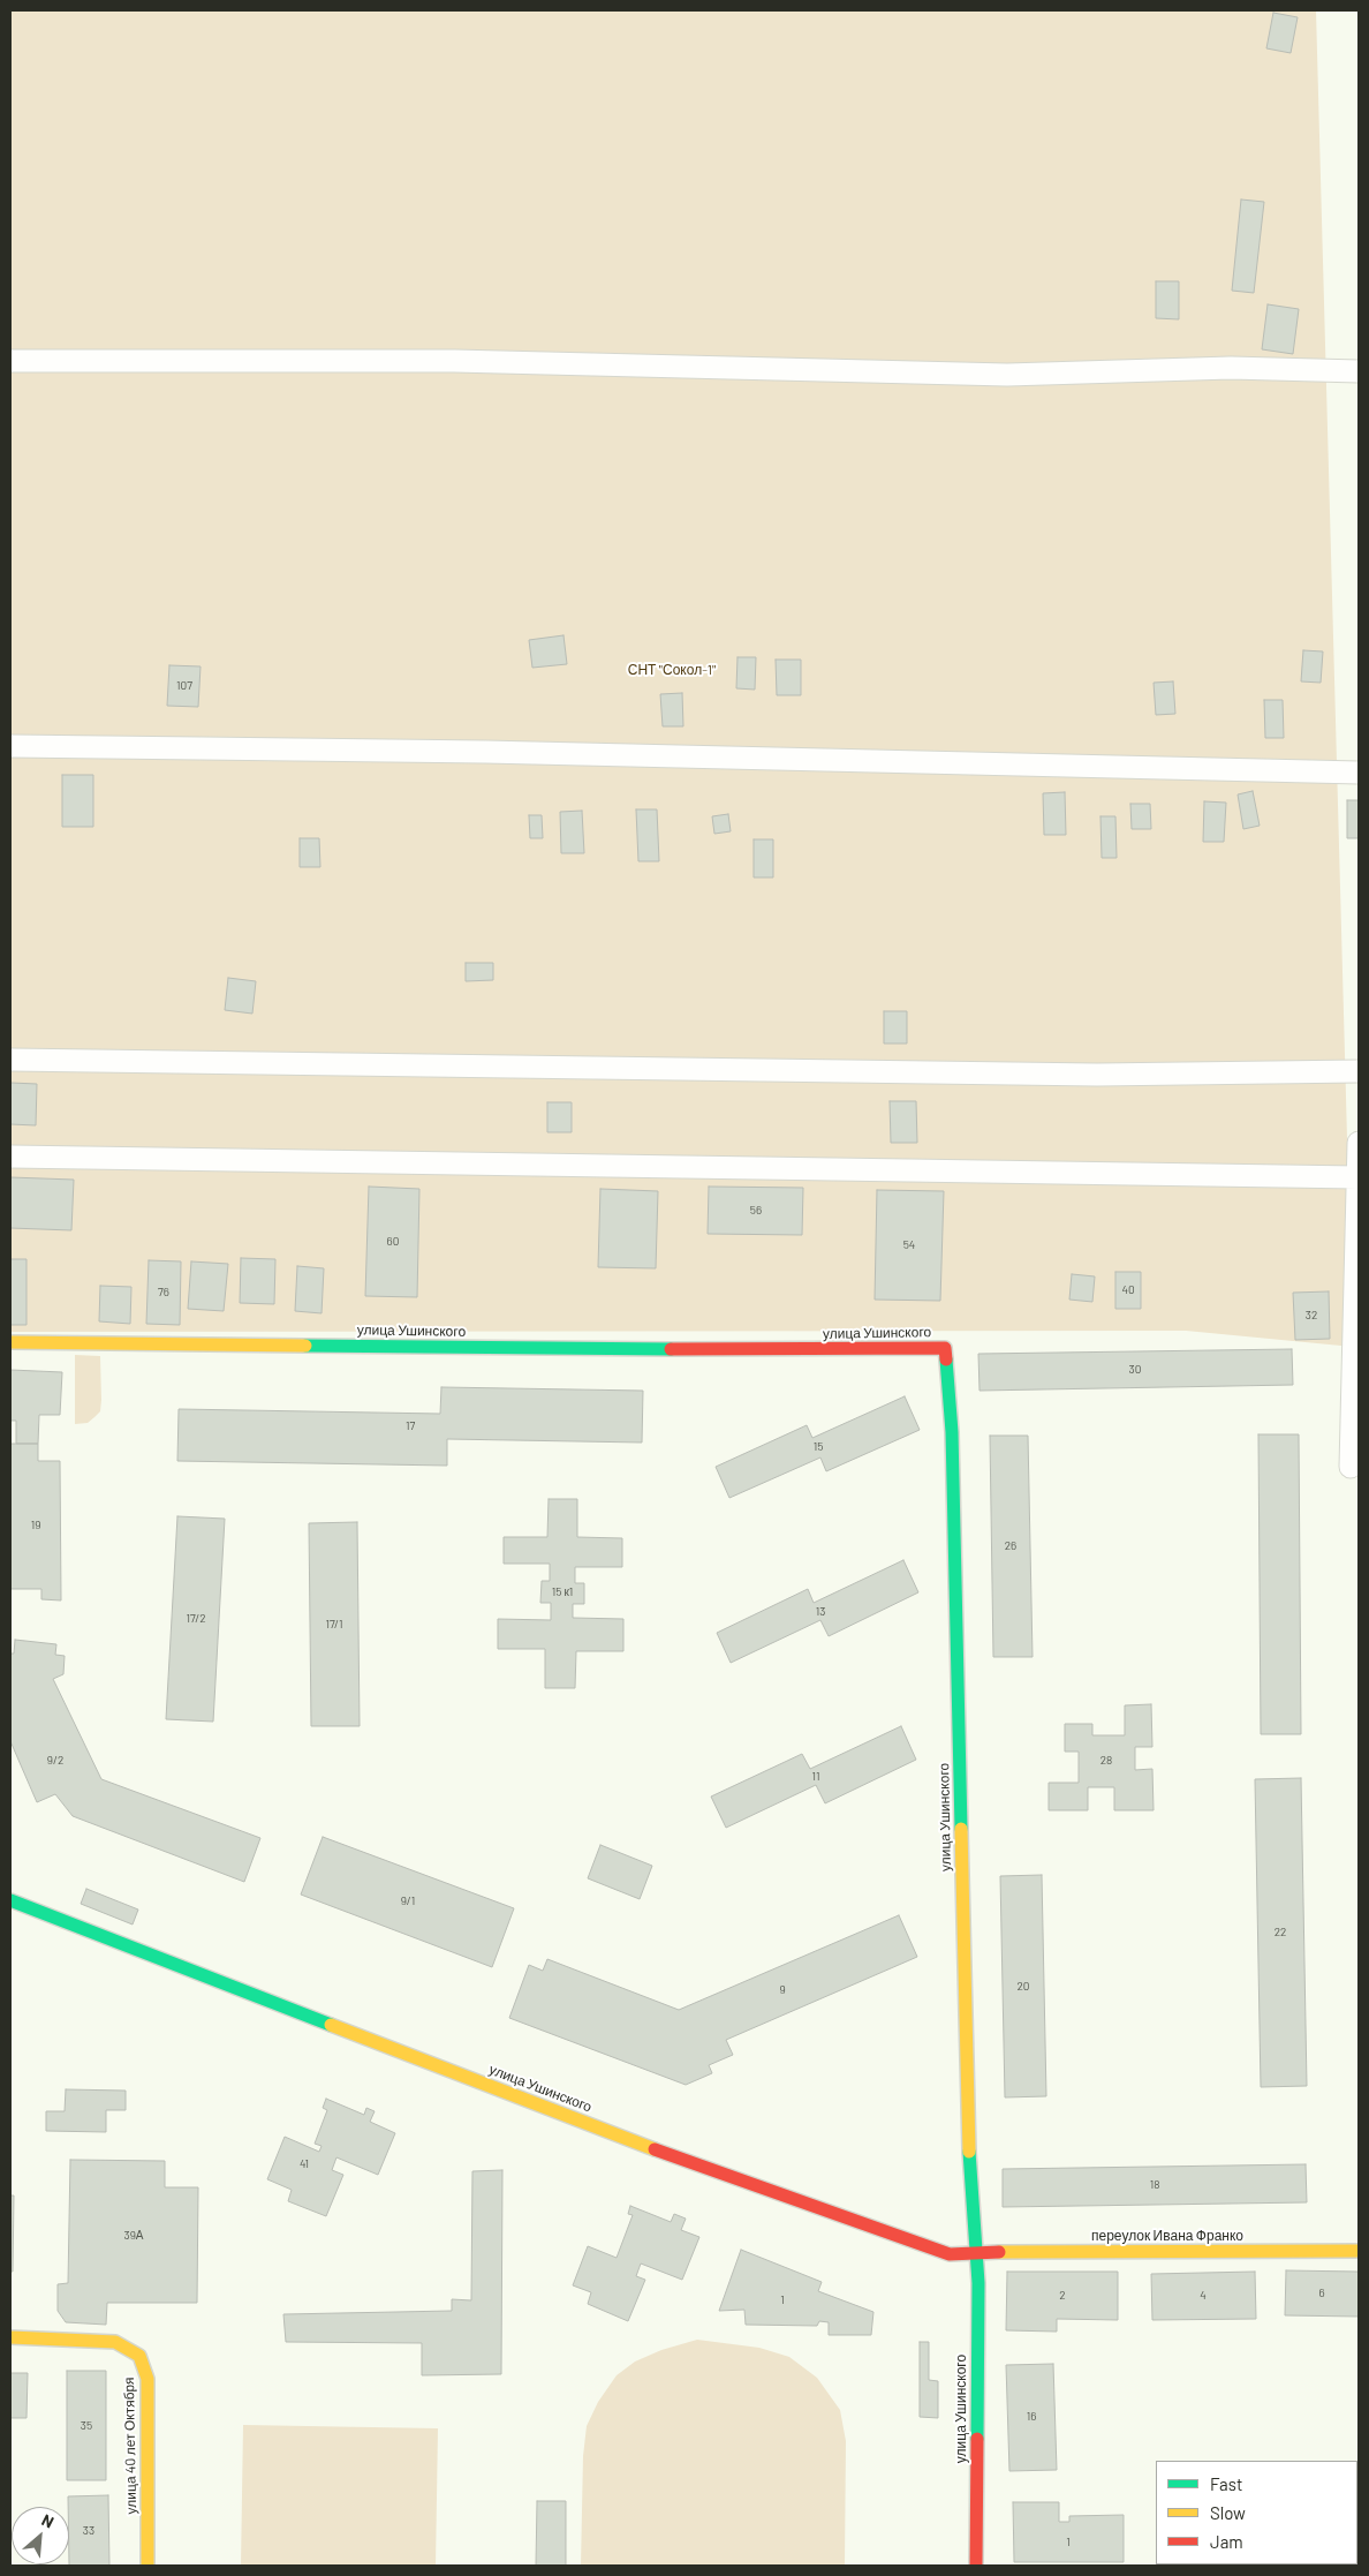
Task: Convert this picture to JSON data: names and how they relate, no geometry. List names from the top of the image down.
{
  "streets": {
    "street": ["улица Ушинского", "переулок Ивана Франко", "улица 40 лет Октября"]
  },
  "crossings": [
    ["улица Ушинского", "переулок Ивана Франко"]
  ],
  "parks": ["СНТ \"Сокол-1\""],
  "house_numbers": [
    "107",
    "56",
    "60",
    "54",
    "40",
    "76",
    "32",
    "30",
    "17",
    "15",
    "19",
    "26",
    "15 к1",
    "13",
    "17/2",
    "17/1",
    "9/2",
    "28",
    "11",
    "9/1",
    "22",
    "20",
    "9",
    "41",
    "18",
    "39А",
    "6",
    "2",
    "4",
    "1",
    "16",
    "35",
    "33",
    "1"
  ],
  "legend": ["Fast", "Slow", "Jam"],
  "north": "top right"
}
